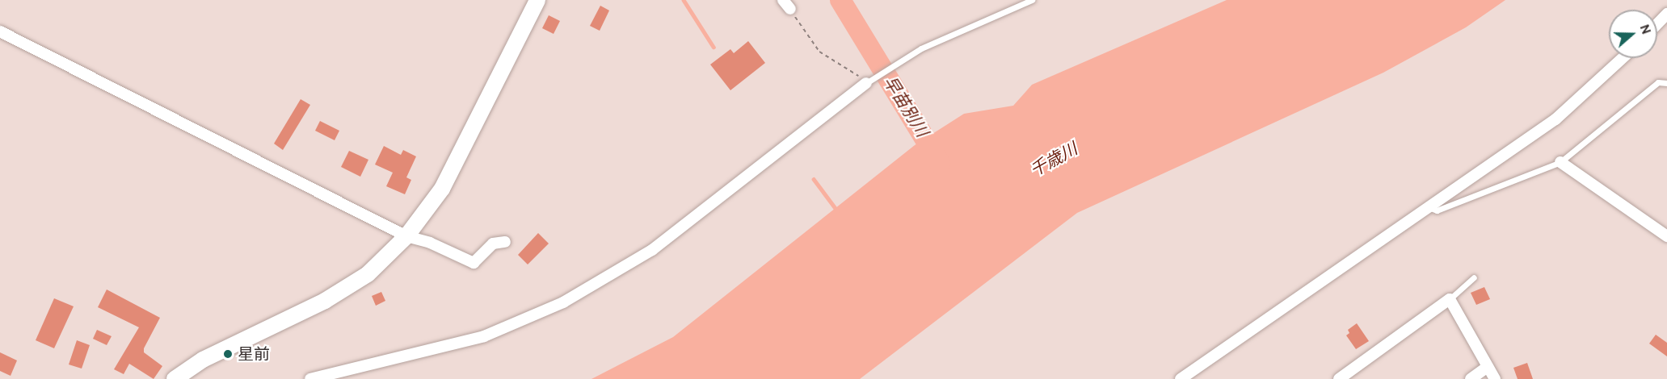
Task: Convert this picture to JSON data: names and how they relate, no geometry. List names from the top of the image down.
{
  "water": ["早苗別川", "千歳川"],
  "places": ["星前"],
  "north": "right"
}
